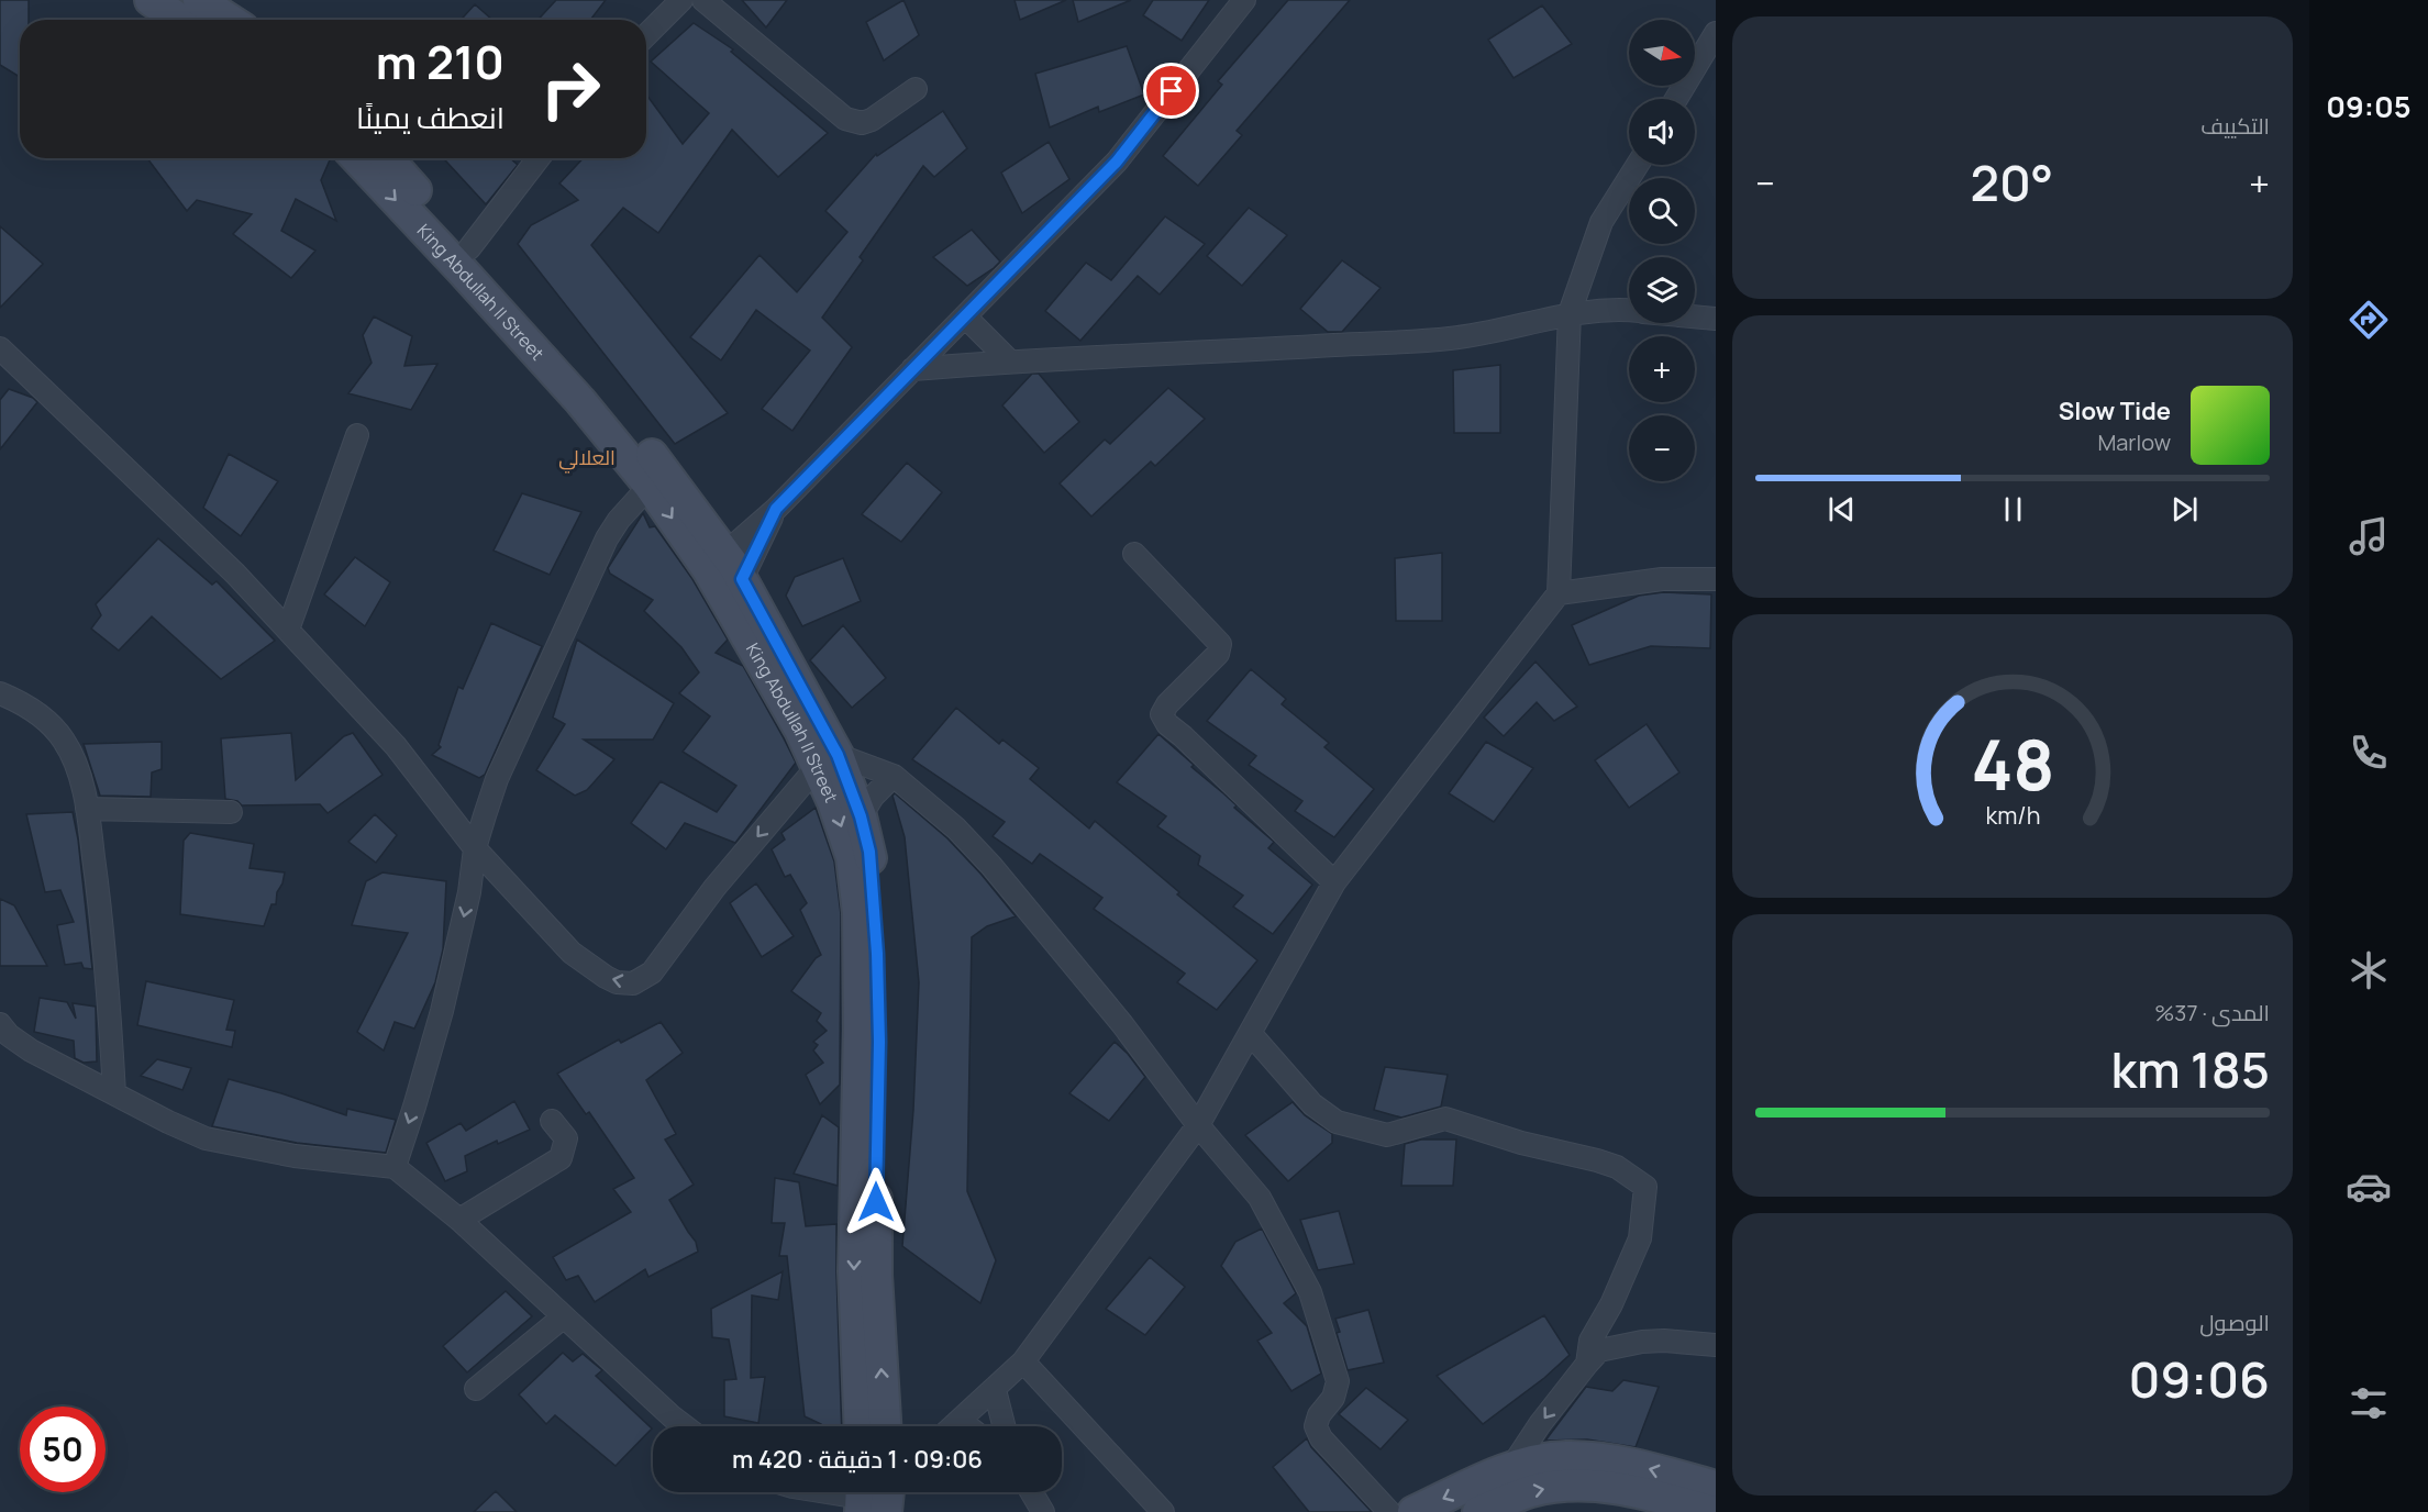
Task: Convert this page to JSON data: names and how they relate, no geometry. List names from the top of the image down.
{
  "streets": {
    "main road": ["King Abdullah II Street"]
  },
  "districts": ["العلالي"],
  "north": "right",
  "page": {
    "tabs": "09:05",
    "tile": [
      "التكييف",
      ["المدى · 37%", "185 km"],
      ["الوصول", "09:06"]
    ],
    "map_buttons": ["+", "−"],
    "turn": ["210 m", "انعطف يمينًا"],
    "heat": ["−", "20°", "+"],
    "song": ["Slow Tide", "Marlow"],
    "limit": "50",
    "trip": "09:06 · 1 دقيقة · 420 m",
    "gauge": ["48", "km/h"]
  }
}
